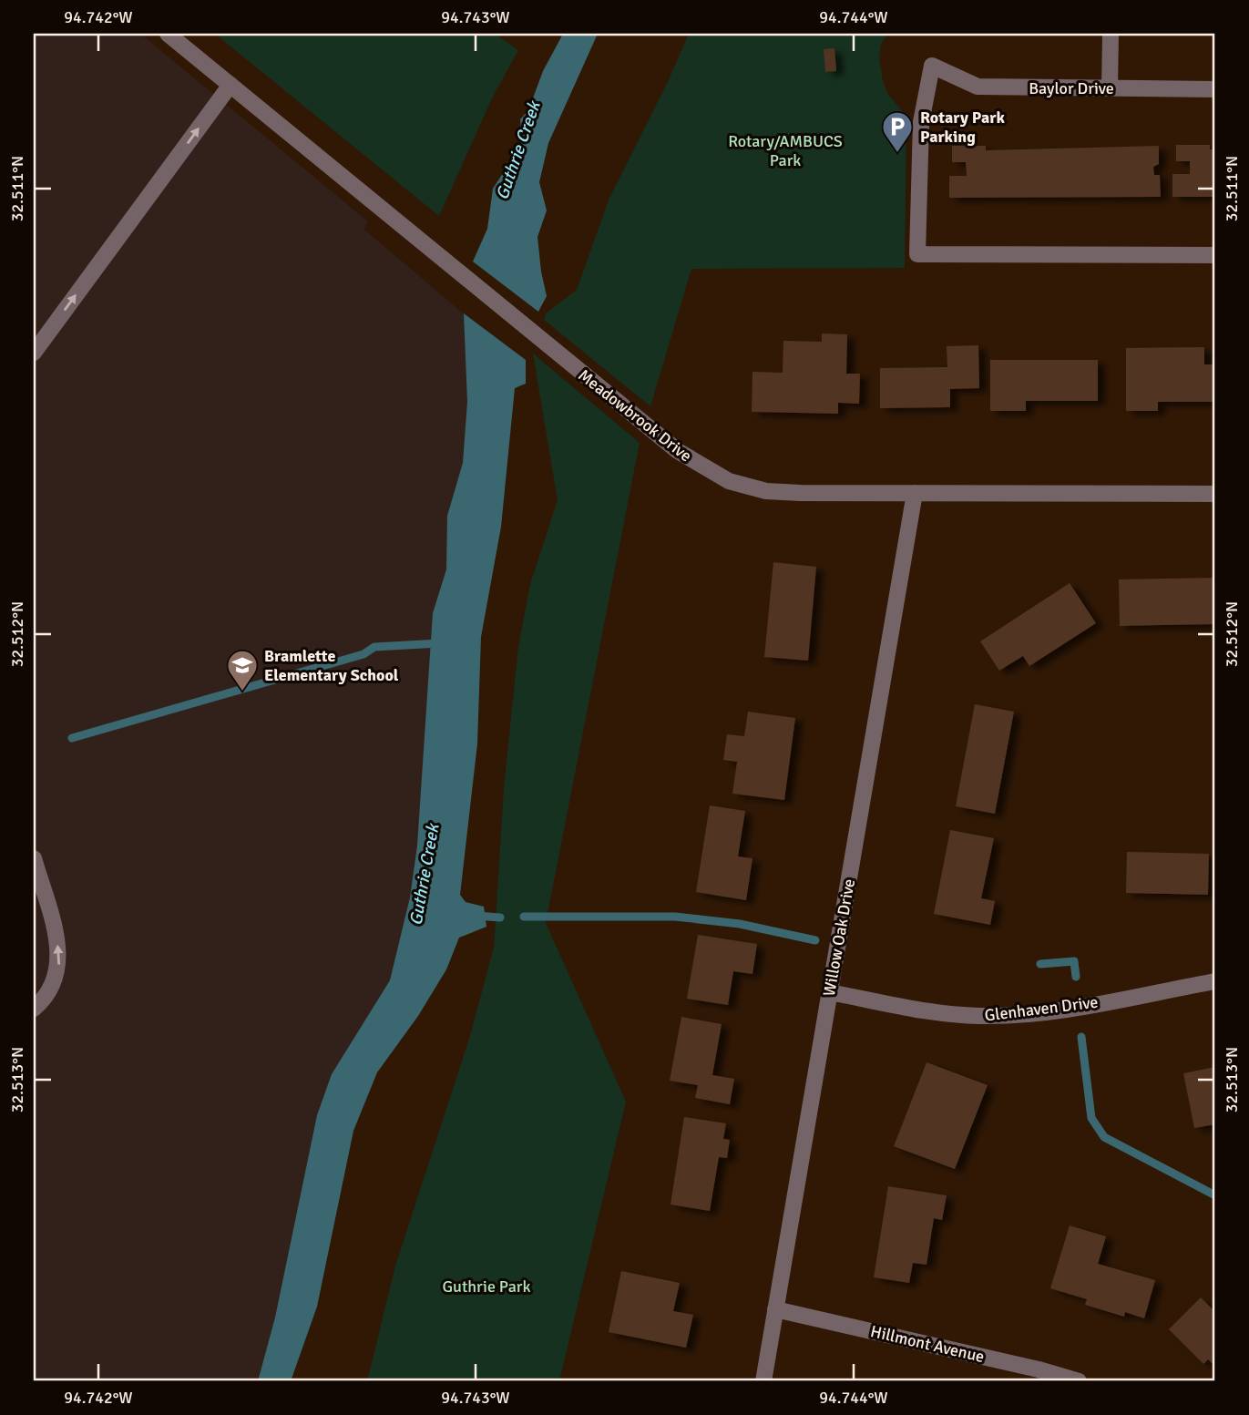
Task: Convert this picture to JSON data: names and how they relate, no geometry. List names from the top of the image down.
{
  "streets": {
    "street": [
      "Baylor Drive",
      "Meadowbrook Drive",
      "Willow Oak Drive",
      "Glenhaven Drive",
      "Hillmont Avenue"
    ]
  },
  "crossings": [
    ["Meadowbrook Drive", "Willow Oak Drive"],
    ["Willow Oak Drive", "Glenhaven Drive"],
    ["Willow Oak Drive", "Hillmont Avenue"]
  ],
  "water": ["Guthrie Creek"],
  "parks": ["Rotary/AMBUCS Park", "Guthrie Park"],
  "places": {
    "parking": ["Rotary Park Parking"],
    "school or university": ["Bramlette Elementary School"]
  },
  "coordinates": [
    "94.742°W",
    "94.743°W",
    "94.744°W",
    "32.511°N",
    "32.512°N",
    "32.513°N"
  ]
}
